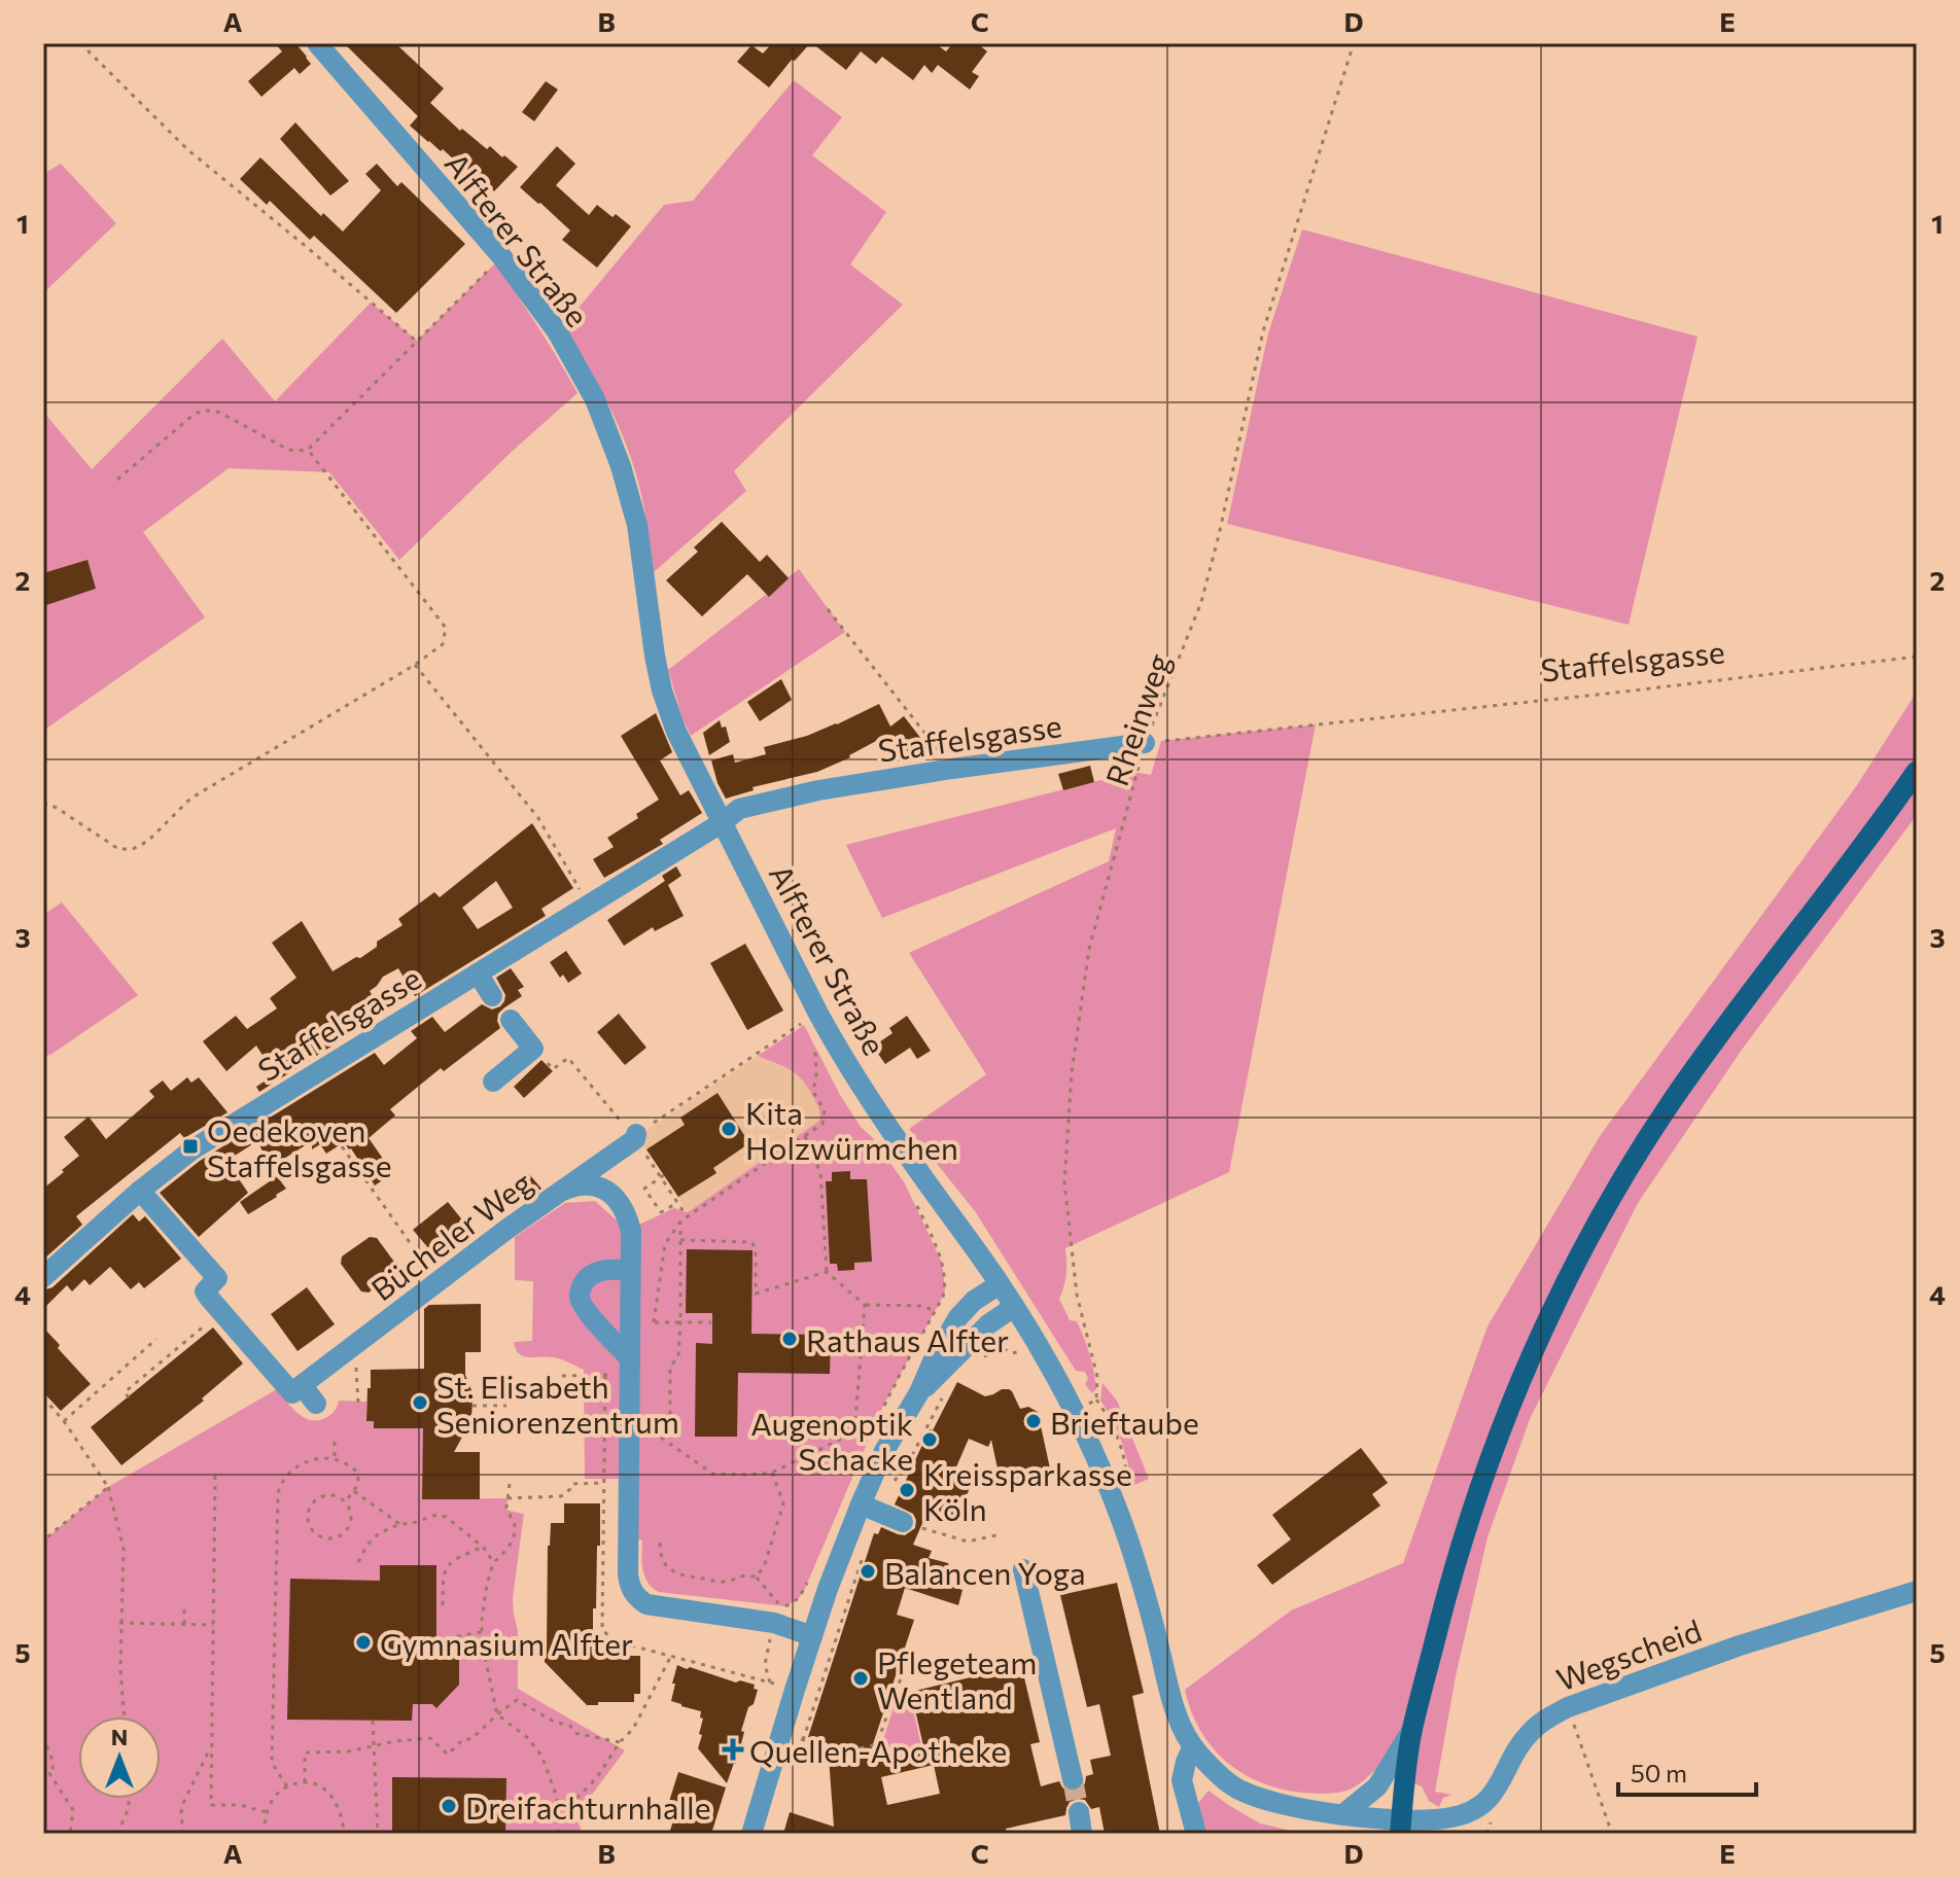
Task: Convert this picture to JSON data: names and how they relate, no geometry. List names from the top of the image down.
{
  "streets": {
    "street": [
      "Alfterer Straße",
      "Staffelsgasse",
      "Bücheler Weg",
      "Wegscheid"
    ],
    "path": ["Rheinweg"]
  },
  "crossings": [
    ["Alfterer Straße", "Staffelsgasse"],
    ["Alfterer Straße", "Rheinweg"],
    ["Alfterer Straße", "Wegscheid"],
    ["Staffelsgasse", "Rheinweg"]
  ],
  "places": {
    "other": [
      "Kita Holzwürmchen",
      "Rathaus Alfter",
      "St. Elisabeth Seniorenzentrum",
      "Brieftaube",
      "Augenoptik Schacke",
      "Kreissparkasse Köln",
      "Balancen Yoga",
      "Gymnasium Alfter",
      "Pflegeteam Wentland",
      "Dreifachturnhalle"
    ],
    "transit": ["Oedekoven Staffelsgasse"],
    "health": ["Quellen-Apotheke"]
  },
  "scale_bar": "50 m",
  "north": "top",
  "grid": {
    "columns": [
      "A",
      "B",
      "C",
      "D",
      "E"
    ],
    "rows": [
      "1",
      "2",
      "3",
      "4",
      "5"
    ]
  }
}
